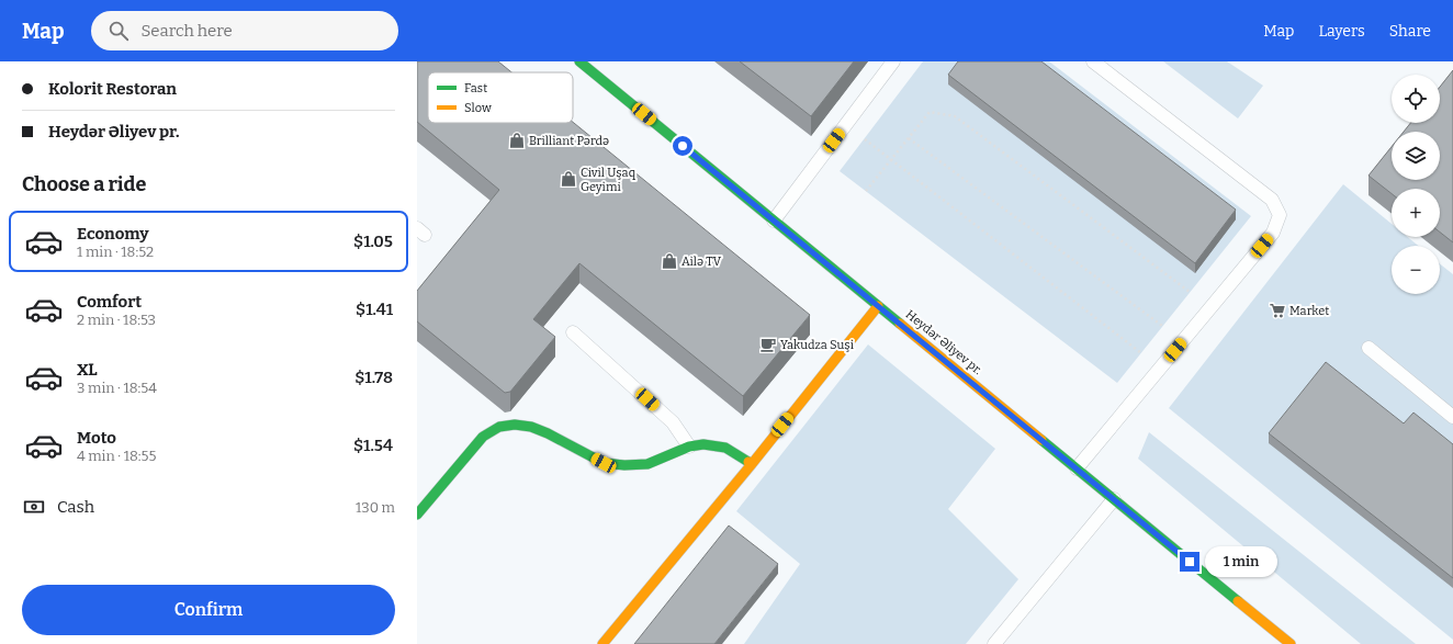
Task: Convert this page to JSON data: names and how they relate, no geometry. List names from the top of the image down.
{
  "streets": {
    "main road": ["Heydər Əliyev pr."]
  },
  "places": {
    "shop": ["Brilliant Pərdə", "Civil Uşaq Geyimi", "Ailə TV"],
    "supermarket": ["Market"],
    "cafe": ["Yakudza Suşi"]
  },
  "legend": ["Fast", "Slow"],
  "page": {
    "header": "Map",
    "search": "Search here",
    "nav": ["Map", "Layers", "Share"],
    "banner": ["Kolorit Restoran", "Heydər Əliyev pr."],
    "map_buttons": ["+", "−"],
    "heading": "Choose a ride",
    "list": [
      {
        "name": "Economy",
        "note": "1 min · 18:52",
        "value": "$1.05"
      },
      {
        "name": "Comfort",
        "note": "2 min · 18:53",
        "value": "$1.41"
      },
      {
        "name": "XL",
        "note": "3 min · 18:54",
        "value": "$1.78"
      },
      {
        "name": "Moto",
        "note": "4 min · 18:55",
        "value": "$1.54"
      }
    ],
    "pay": ["Cash", "130 m"],
    "bubble": "1 min",
    "buttons": "Confirm"
  }
}
